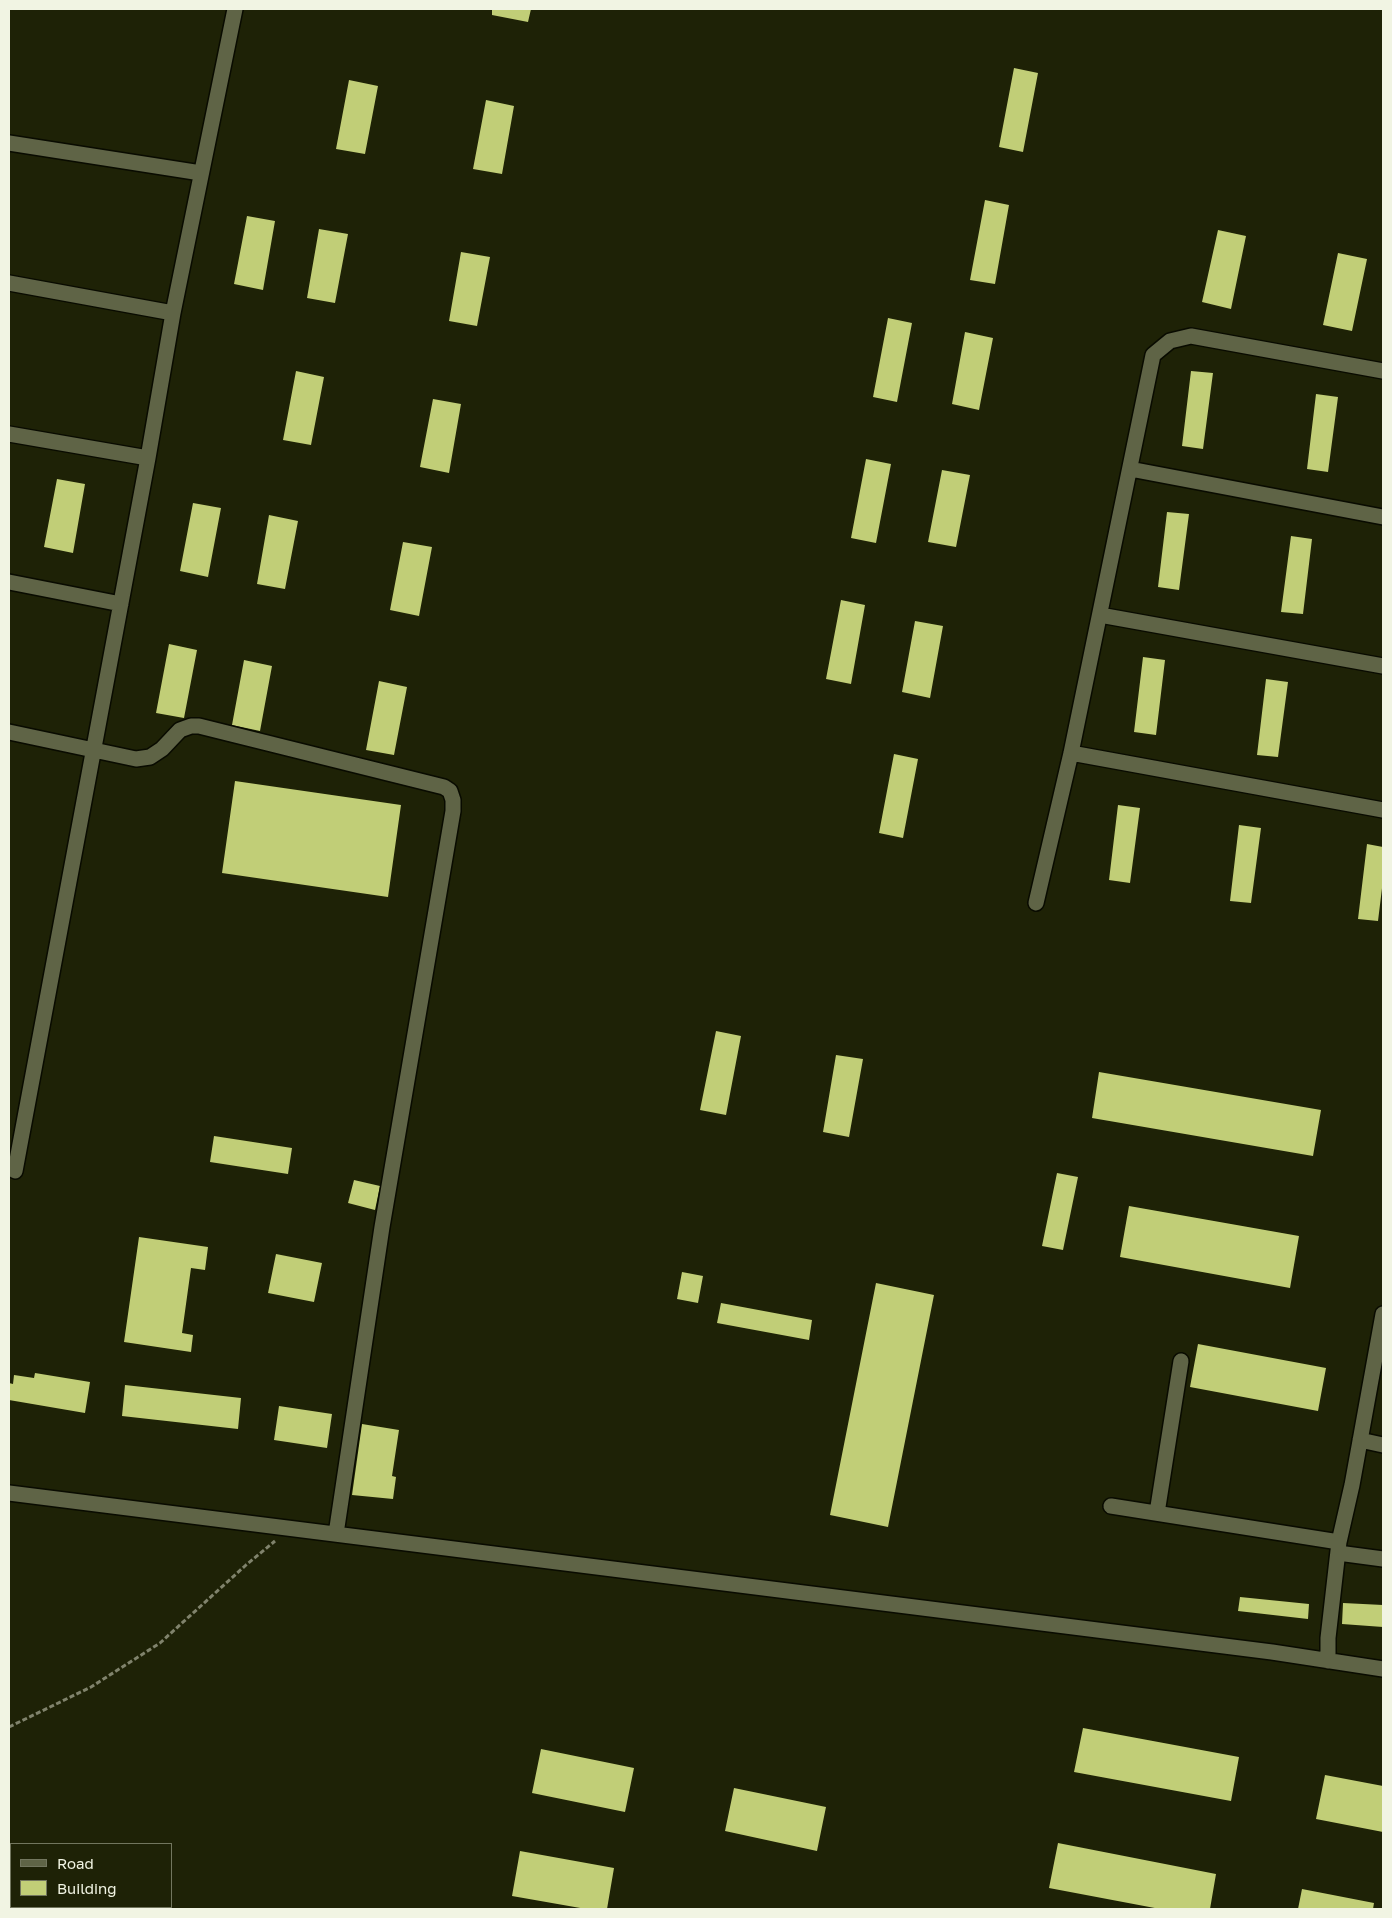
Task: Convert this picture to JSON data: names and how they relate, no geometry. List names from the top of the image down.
{
  "legend": ["Road", "Building"]
}
